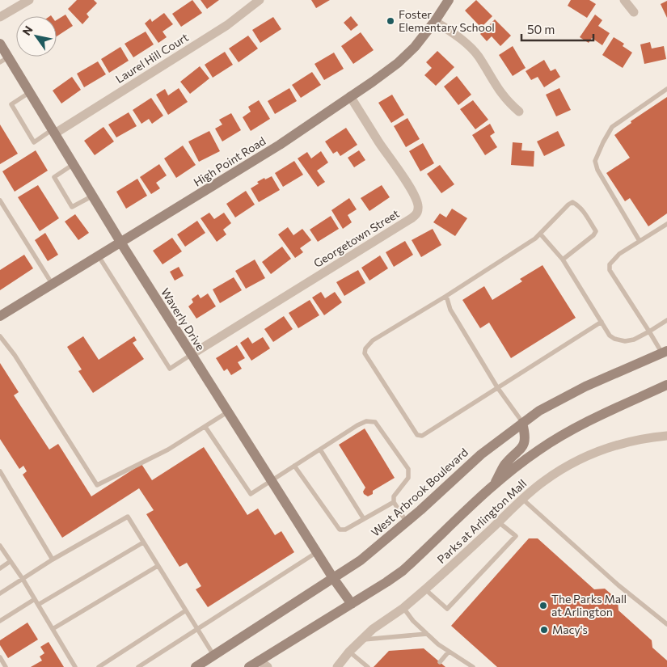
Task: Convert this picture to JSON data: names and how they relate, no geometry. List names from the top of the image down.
{
  "streets": {
    "street": [
      "Laurel Hill Court",
      "High Point Road",
      "Georgetown Street",
      "Waverly Drive",
      "West Arbrook Boulevard",
      "Parks at Arlington Mall"
    ]
  },
  "crossings": [
    ["Laurel Hill Court", "Waverly Drive"],
    ["High Point Road", "Georgetown Street"],
    ["High Point Road", "Waverly Drive"],
    ["Georgetown Street", "Waverly Drive"],
    ["Waverly Drive", "West Arbrook Boulevard"]
  ],
  "places": ["Foster Elementary School", "The Parks Mall at Arlington", "Macy's"],
  "scale_bar": "50 m",
  "north": "top left"
}
